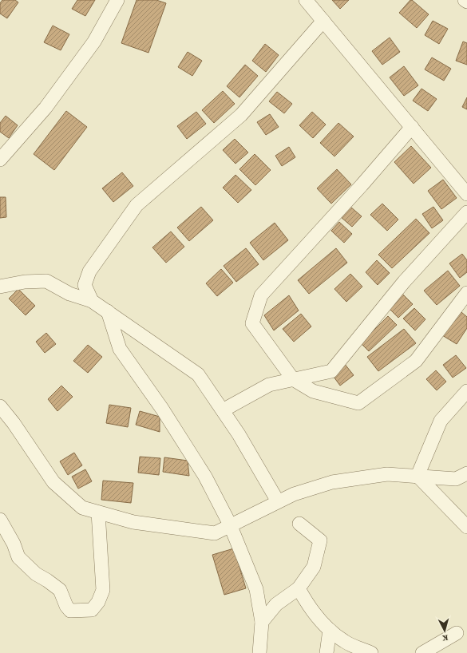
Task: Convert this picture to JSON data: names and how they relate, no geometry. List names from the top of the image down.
{
  "north": "bottom"
}
